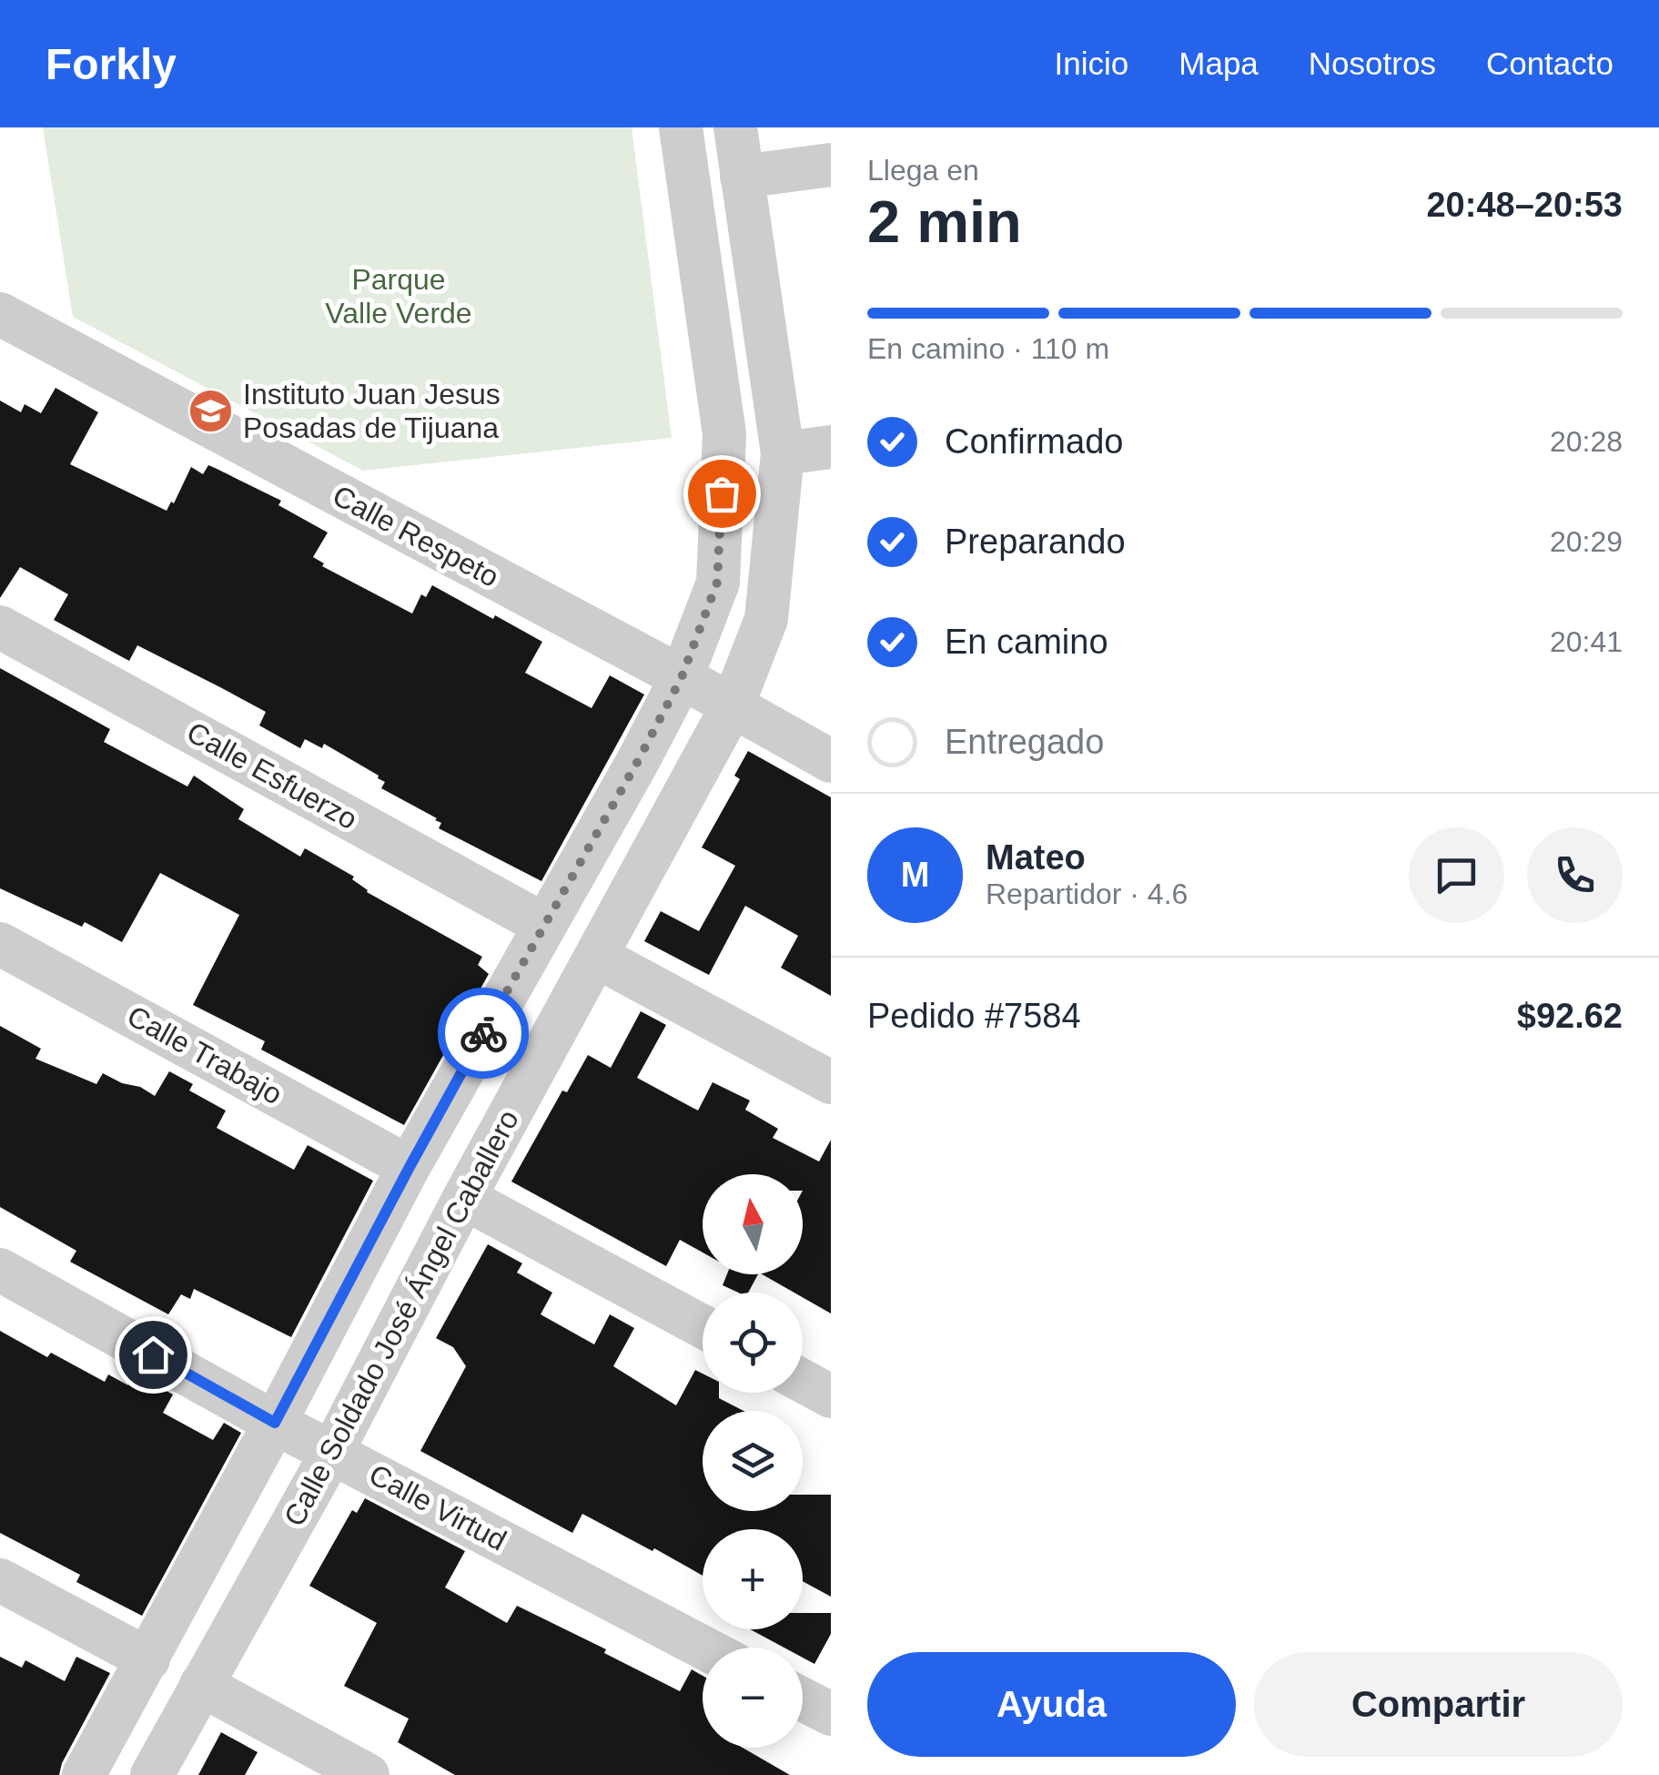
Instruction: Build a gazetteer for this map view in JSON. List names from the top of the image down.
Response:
{
  "streets": {
    "street": [
      "Calle Respeto",
      "Calle Esfuerzo",
      "Calle Trabajo",
      "Calle Soldado José Ángel Caballero",
      "Calle Virtud"
    ]
  },
  "crossings": [
    ["Calle Respeto", "Calle Soldado José Ángel Caballero"],
    ["Calle Soldado José Ángel Caballero", "Calle Virtud"]
  ],
  "parks": ["Parque Valle Verde"],
  "places": {
    "school or university": ["Instituto Juan Jesus Posadas de Tijuana"]
  },
  "north": "top",
  "page": {
    "header": "Forkly",
    "nav": [
      "Inicio",
      "Mapa",
      "Nosotros",
      "Contacto"
    ],
    "heading": ["2 min", "Llega en", "20:48–20:53"],
    "panel": [
      "Mateo",
      "Repartidor · 4.6",
      "Pedido #7584",
      "$92.62"
    ],
    "bar": "En camino · 110 m",
    "list": [
      ["Confirmado", "20:28"],
      ["Preparando", "20:29"],
      ["En camino", "20:41"],
      "Entregado"
    ],
    "round": "M",
    "map_buttons": ["+", "−"],
    "buttons": ["Ayuda", "Compartir"]
  }
}
